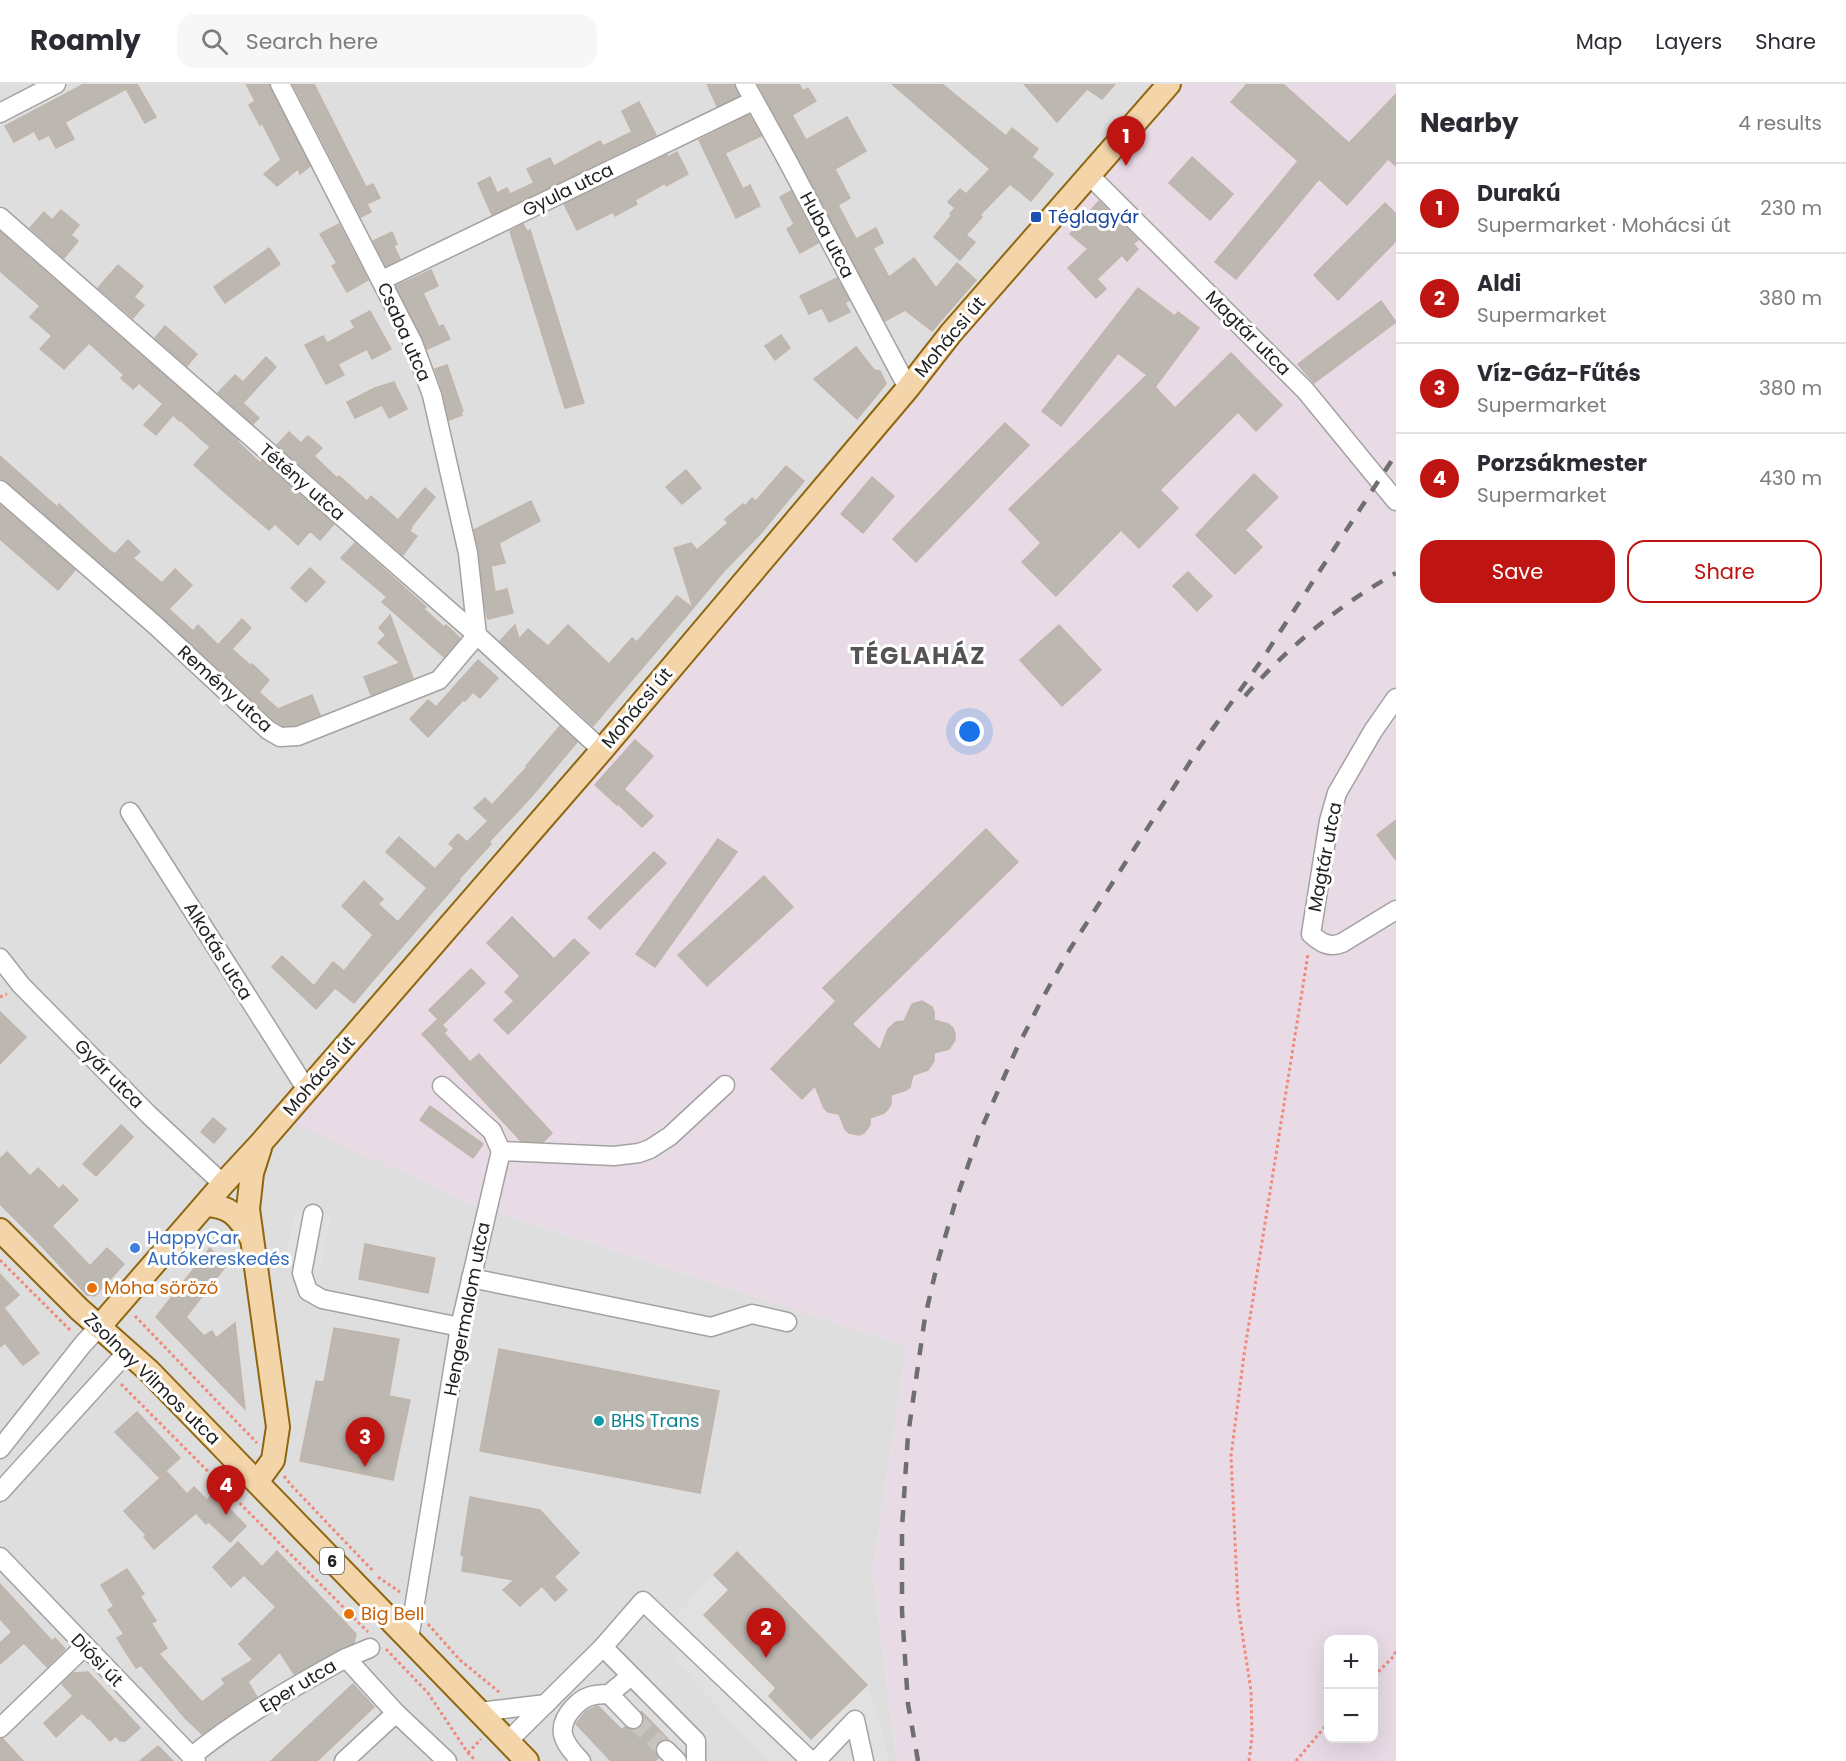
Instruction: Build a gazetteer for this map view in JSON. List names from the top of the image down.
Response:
{
  "streets": {
    "main road": ["Mohácsi út", "Zsolnay Vilmos utca", "6"],
    "street": [
      "Gyula utca",
      "Huba utca",
      "Csaba utca",
      "Magtár utca",
      "Tétény utca",
      "Remény utca",
      "Alkotás utca",
      "Gyár utca",
      "Hengermalom utca",
      "Diósi út",
      "Eper utca"
    ]
  },
  "crossings": [
    ["Gyula utca", "Huba utca"],
    ["Gyula utca", "Csaba utca"],
    ["Huba utca", "Mohácsi út"],
    ["Csaba utca", "Tétény utca"],
    ["Csaba utca", "Remény utca"],
    ["Magtár utca", "Mohácsi út"],
    ["Mohácsi út", "Tétény utca"],
    ["Mohácsi út", "Alkotás utca"],
    ["Mohácsi út", "Gyár utca"],
    ["Mohácsi út", "Zsolnay Vilmos utca"],
    ["Tétény utca", "Remény utca"],
    ["Hengermalom utca", "Zsolnay Vilmos utca"],
    ["Diósi út", "Eper utca"]
  ],
  "districts": ["TÉGLAHÁZ"],
  "places": {
    "transit": ["Téglagyár"],
    "other": [
      "HappyCar Autókereskedés",
      "Moha söröző",
      "BHS Trans",
      "Big Bell"
    ]
  },
  "page": {
    "header": "Roamly",
    "search": "Search here",
    "nav": ["Map", "Layers", "Share"],
    "heading": ["Nearby", "4 results"],
    "pins": [
      "1",
      "3",
      "4",
      "2"
    ],
    "list": [
      {
        "mark": "1",
        "name": "Durakú",
        "note": "Supermarket · Mohácsi út",
        "value": "230 m"
      },
      {
        "mark": "2",
        "name": "Aldi",
        "note": "Supermarket",
        "value": "380 m"
      },
      {
        "mark": "3",
        "name": "Víz-Gáz-Fűtés",
        "note": "Supermarket",
        "value": "380 m"
      },
      {
        "mark": "4",
        "name": "Porzsákmester",
        "note": "Supermarket",
        "value": "430 m"
      }
    ],
    "buttons": ["Save", "Share"],
    "map_buttons": ["+", "−"]
  }
}
